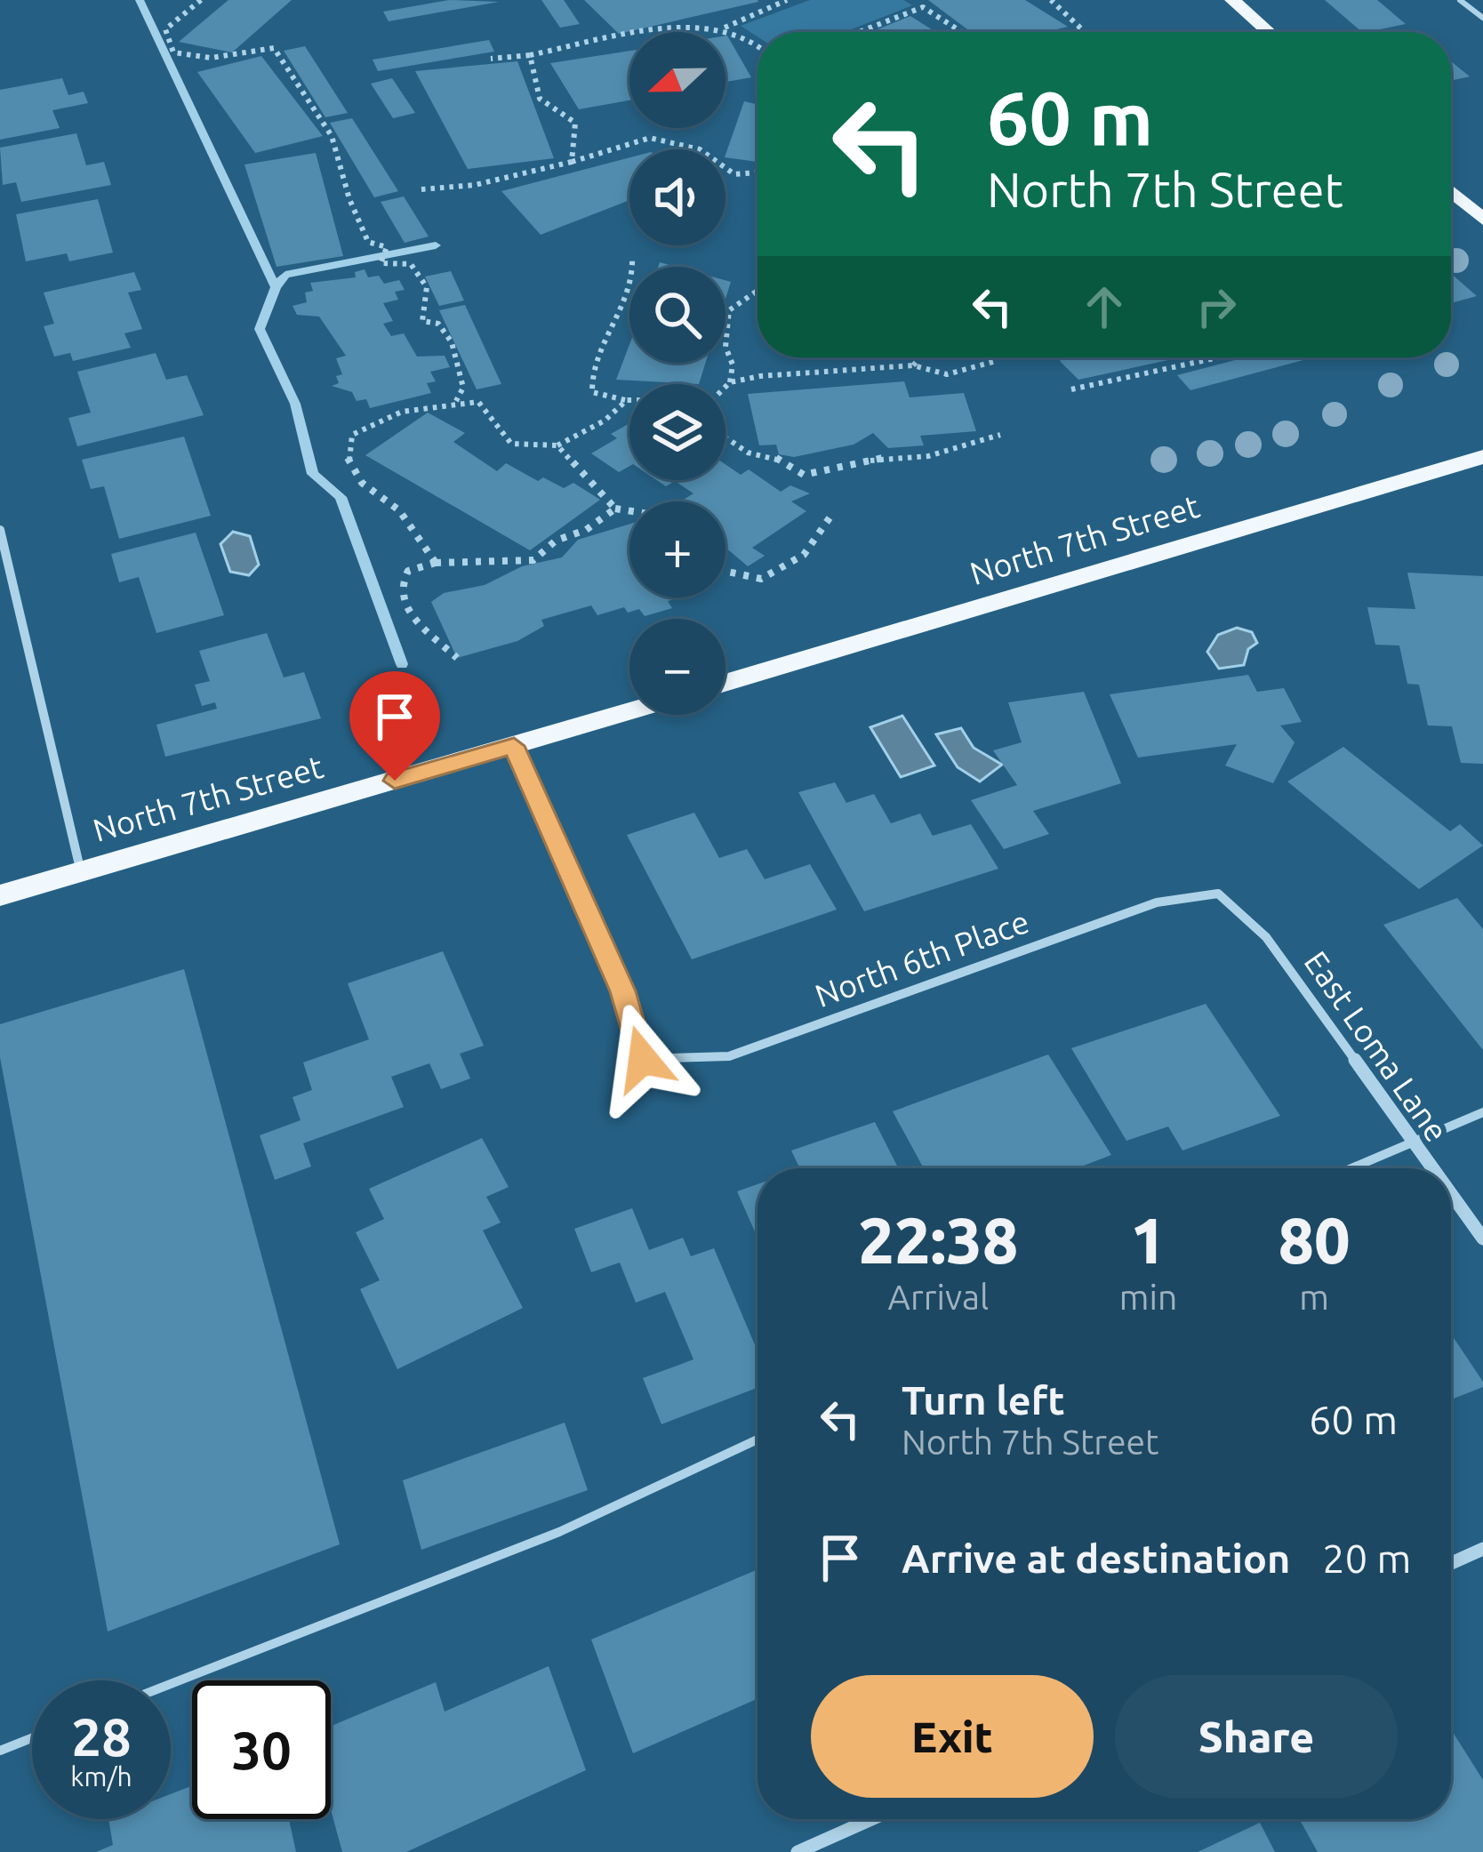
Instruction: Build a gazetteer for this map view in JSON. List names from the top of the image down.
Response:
{
  "streets": {
    "main road": ["North 7th Street"],
    "street": ["North 6th Place", "East Loma Lane"]
  },
  "crossings": [
    ["North 7th Street", "North 6th Place"],
    ["North 6th Place", "East Loma Lane"]
  ],
  "north": "left",
  "page": {
    "map_buttons": ["+", "−"],
    "turn": ["60 m", "North 7th Street"],
    "eta": [
      "22:38",
      "Arrival",
      "1",
      "min",
      "80",
      "m"
    ],
    "list": [
      {
        "name": "Turn left",
        "note": "North 7th Street",
        "value": "60 m"
      },
      {
        "name": "Arrive at destination",
        "value": "20 m"
      }
    ],
    "buttons": ["Exit", "Share"],
    "speed": "28 km/h",
    "limit": "30"
  }
}
